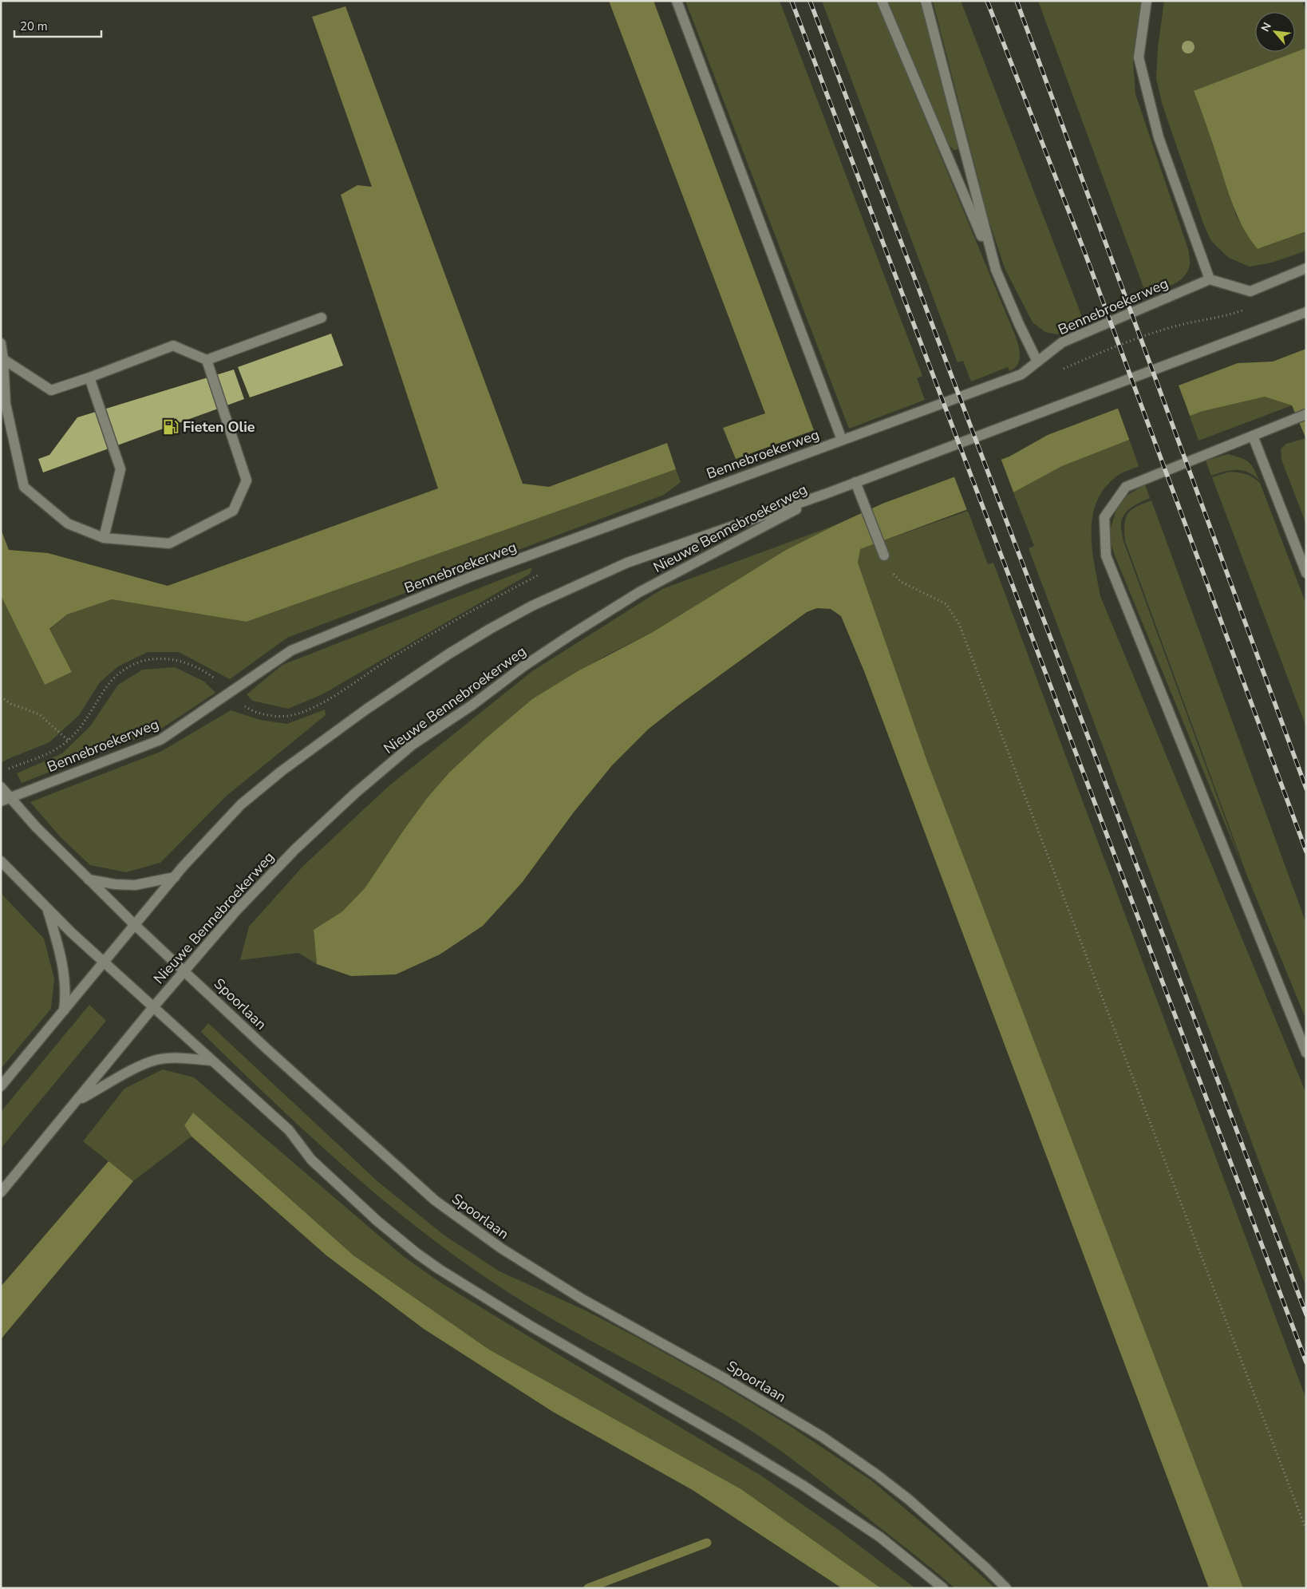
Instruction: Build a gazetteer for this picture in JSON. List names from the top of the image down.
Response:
{
  "streets": {
    "main road": ["Bennebroekerweg", "Nieuwe Bennebroekerweg", "Spoorlaan"]
  },
  "crossings": [
    ["Bennebroekerweg", "Spoorlaan"],
    ["Nieuwe Bennebroekerweg", "Spoorlaan"]
  ],
  "places": {
    "fuel station": ["Fieten Olie"]
  },
  "scale_bar": "20 m",
  "north": "top left"
}
